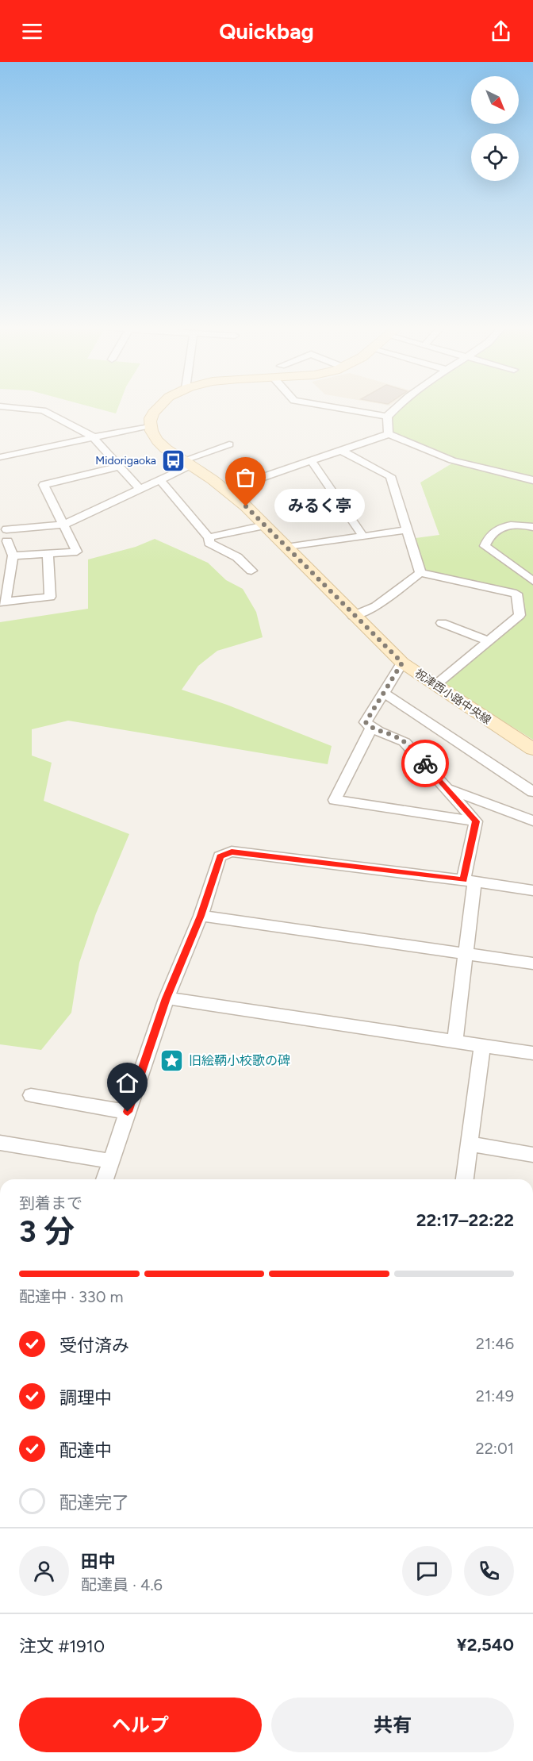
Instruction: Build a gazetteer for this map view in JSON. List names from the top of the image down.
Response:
{
  "streets": {
    "main road": ["祝津西小路中央線"]
  },
  "places": {
    "bus stop": ["Midorigaoka"],
    "other": ["みるく亭"],
    "place": ["旧絵鞆小校歌の碑"]
  },
  "north": "bottom right",
  "page": {
    "header": "Quickbag",
    "bubble": "みるく亭",
    "heading": ["3 分", "到着まで", "22:17–22:22"],
    "panel": [
      "田中",
      "配達員 · 4.6",
      "注文 #1910",
      "¥2,540"
    ],
    "bar": "配達中 · 330 m",
    "list": [
      ["受付済み", "21:46"],
      ["調理中", "21:49"],
      ["配達中", "22:01"],
      "配達完了"
    ],
    "buttons": ["ヘルプ", "共有"]
  }
}
